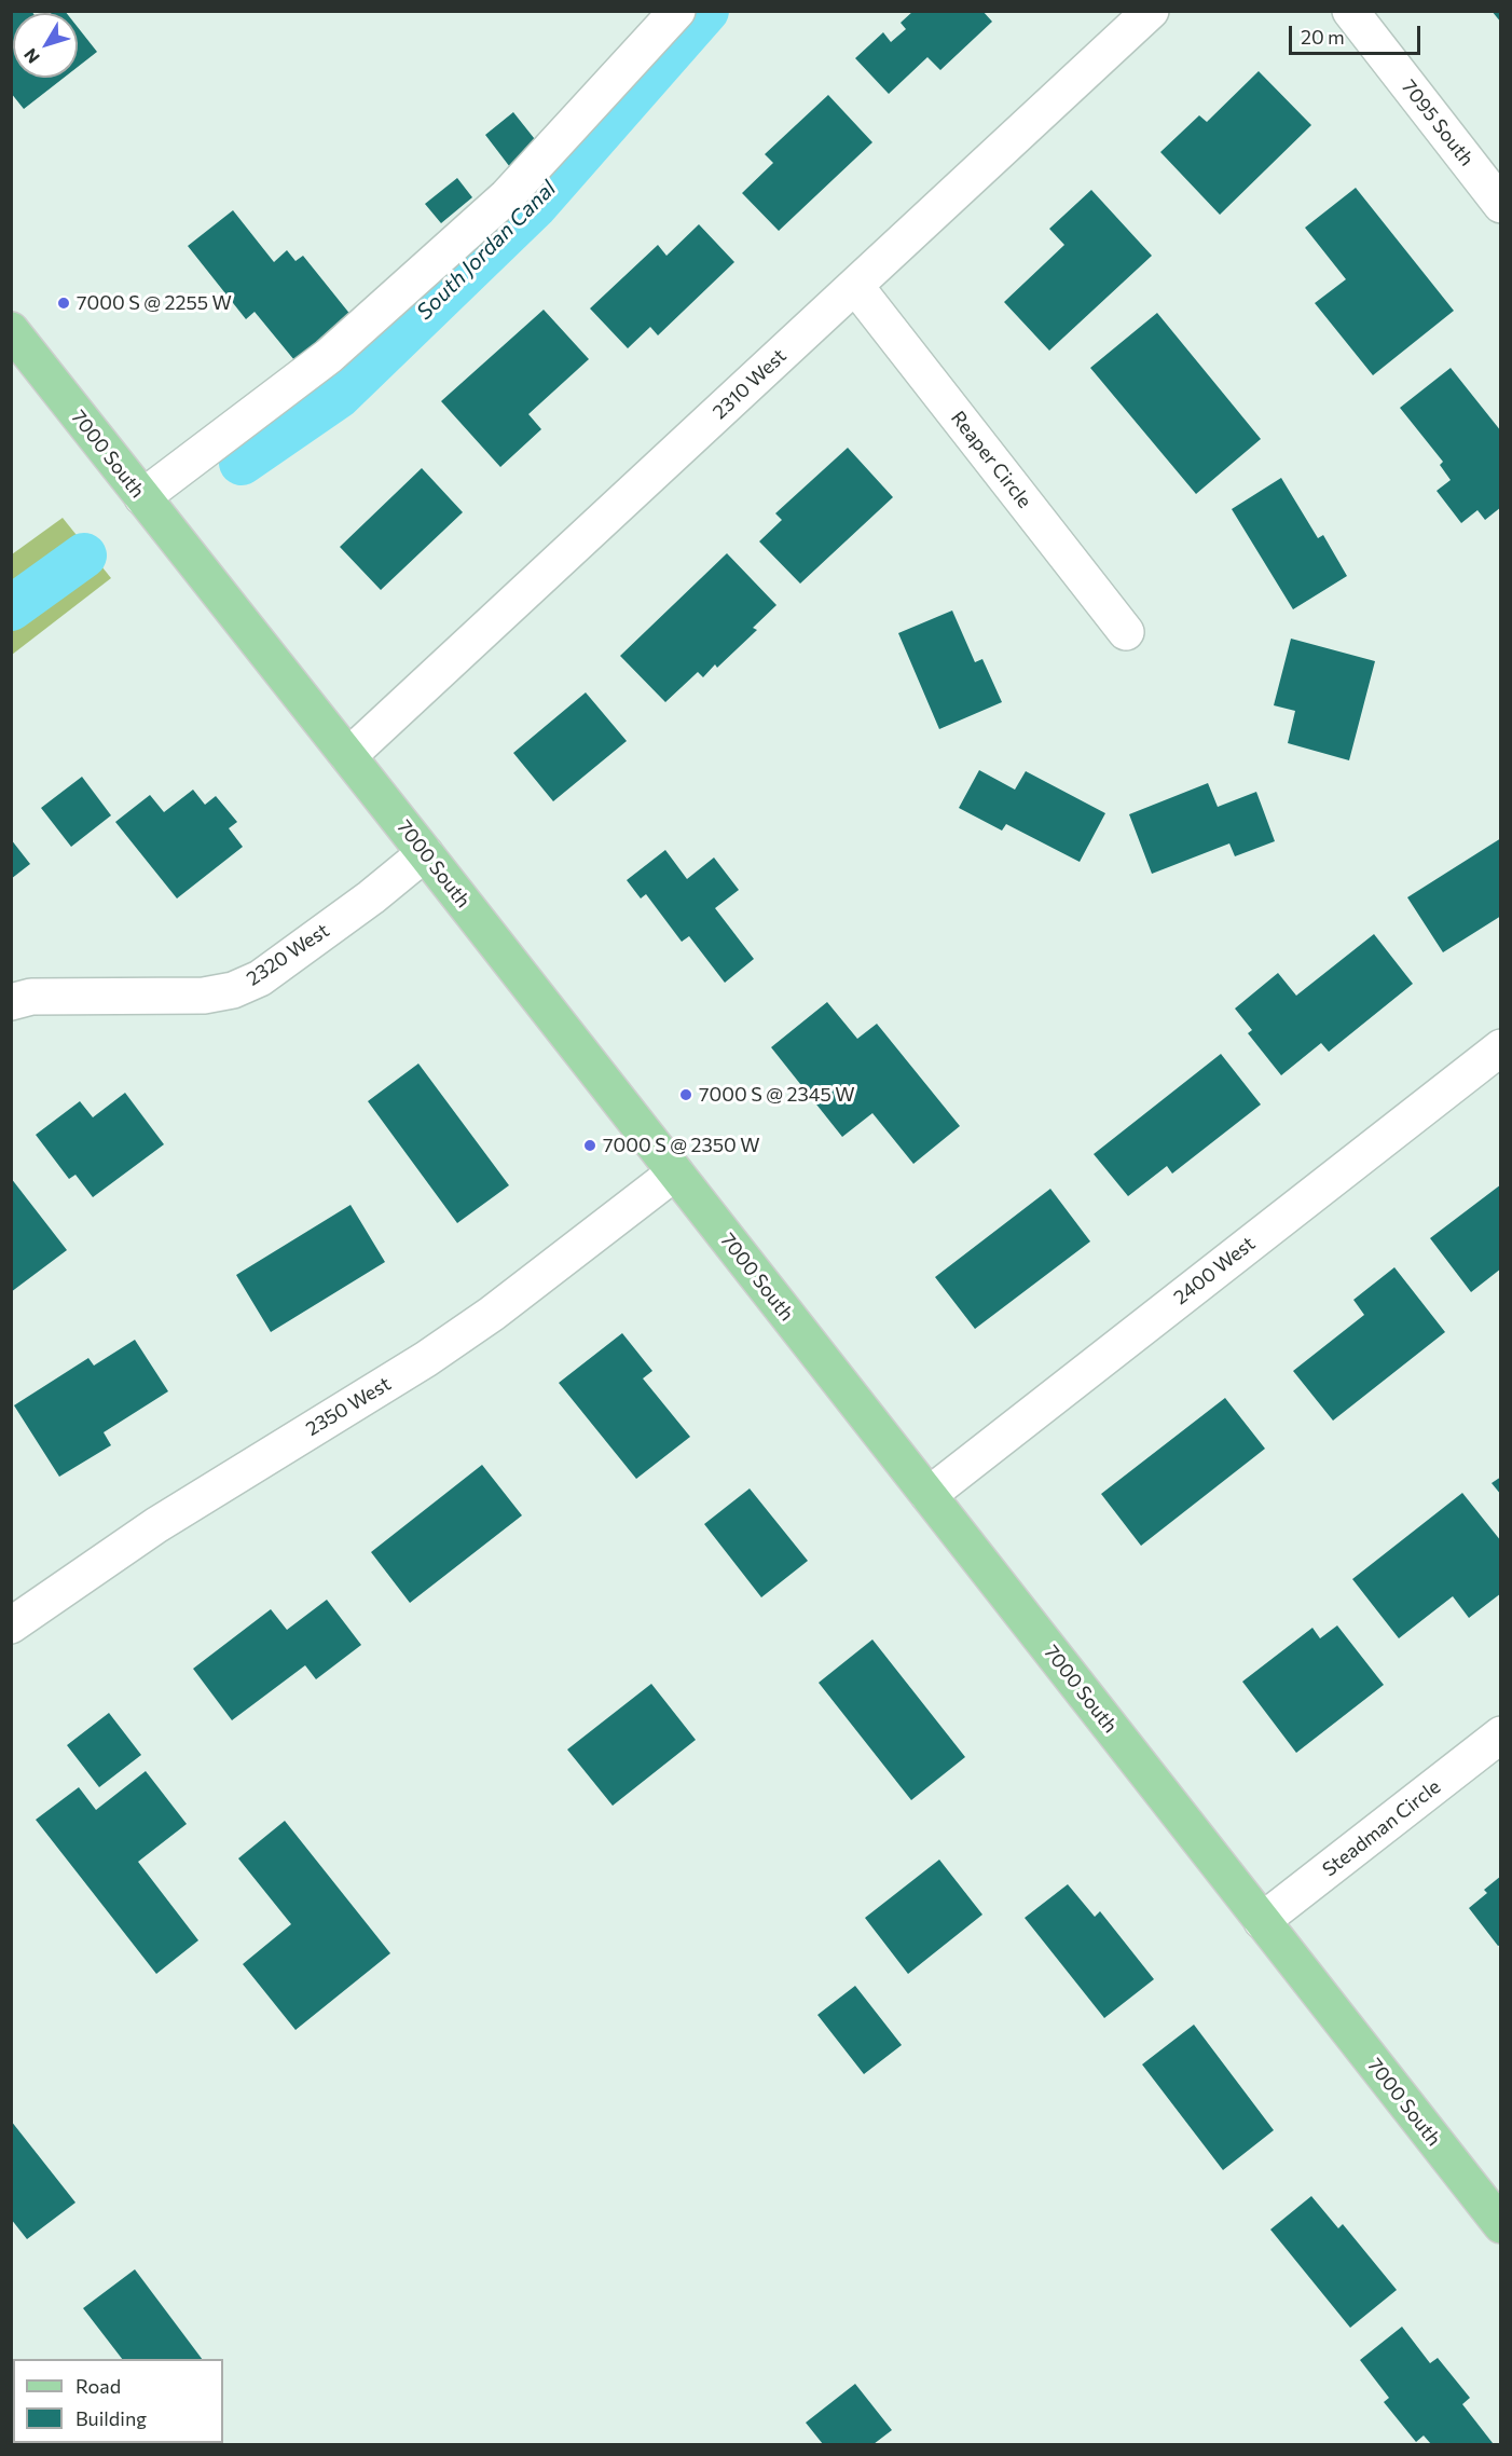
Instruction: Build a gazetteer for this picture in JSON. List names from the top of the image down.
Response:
{
  "streets": {
    "main road": ["7000 South"],
    "street": [
      "7095 South",
      "2310 West",
      "Reaper Circle",
      "2320 West",
      "2400 West",
      "2350 West",
      "Steadman Circle"
    ]
  },
  "crossings": [
    ["2310 West", "7000 South"],
    ["2310 West", "Reaper Circle"],
    ["7000 South", "2320 West"],
    ["7000 South", "2400 West"],
    ["7000 South", "2350 West"],
    ["7000 South", "Steadman Circle"]
  ],
  "water": ["South Jordan Canal"],
  "places": ["7000 S @ 2255 W", "7000 S @ 2345 W", "7000 S @ 2350 W"],
  "legend": ["Road", "Building"],
  "scale_bar": "20 m",
  "north": "bottom left"
}
